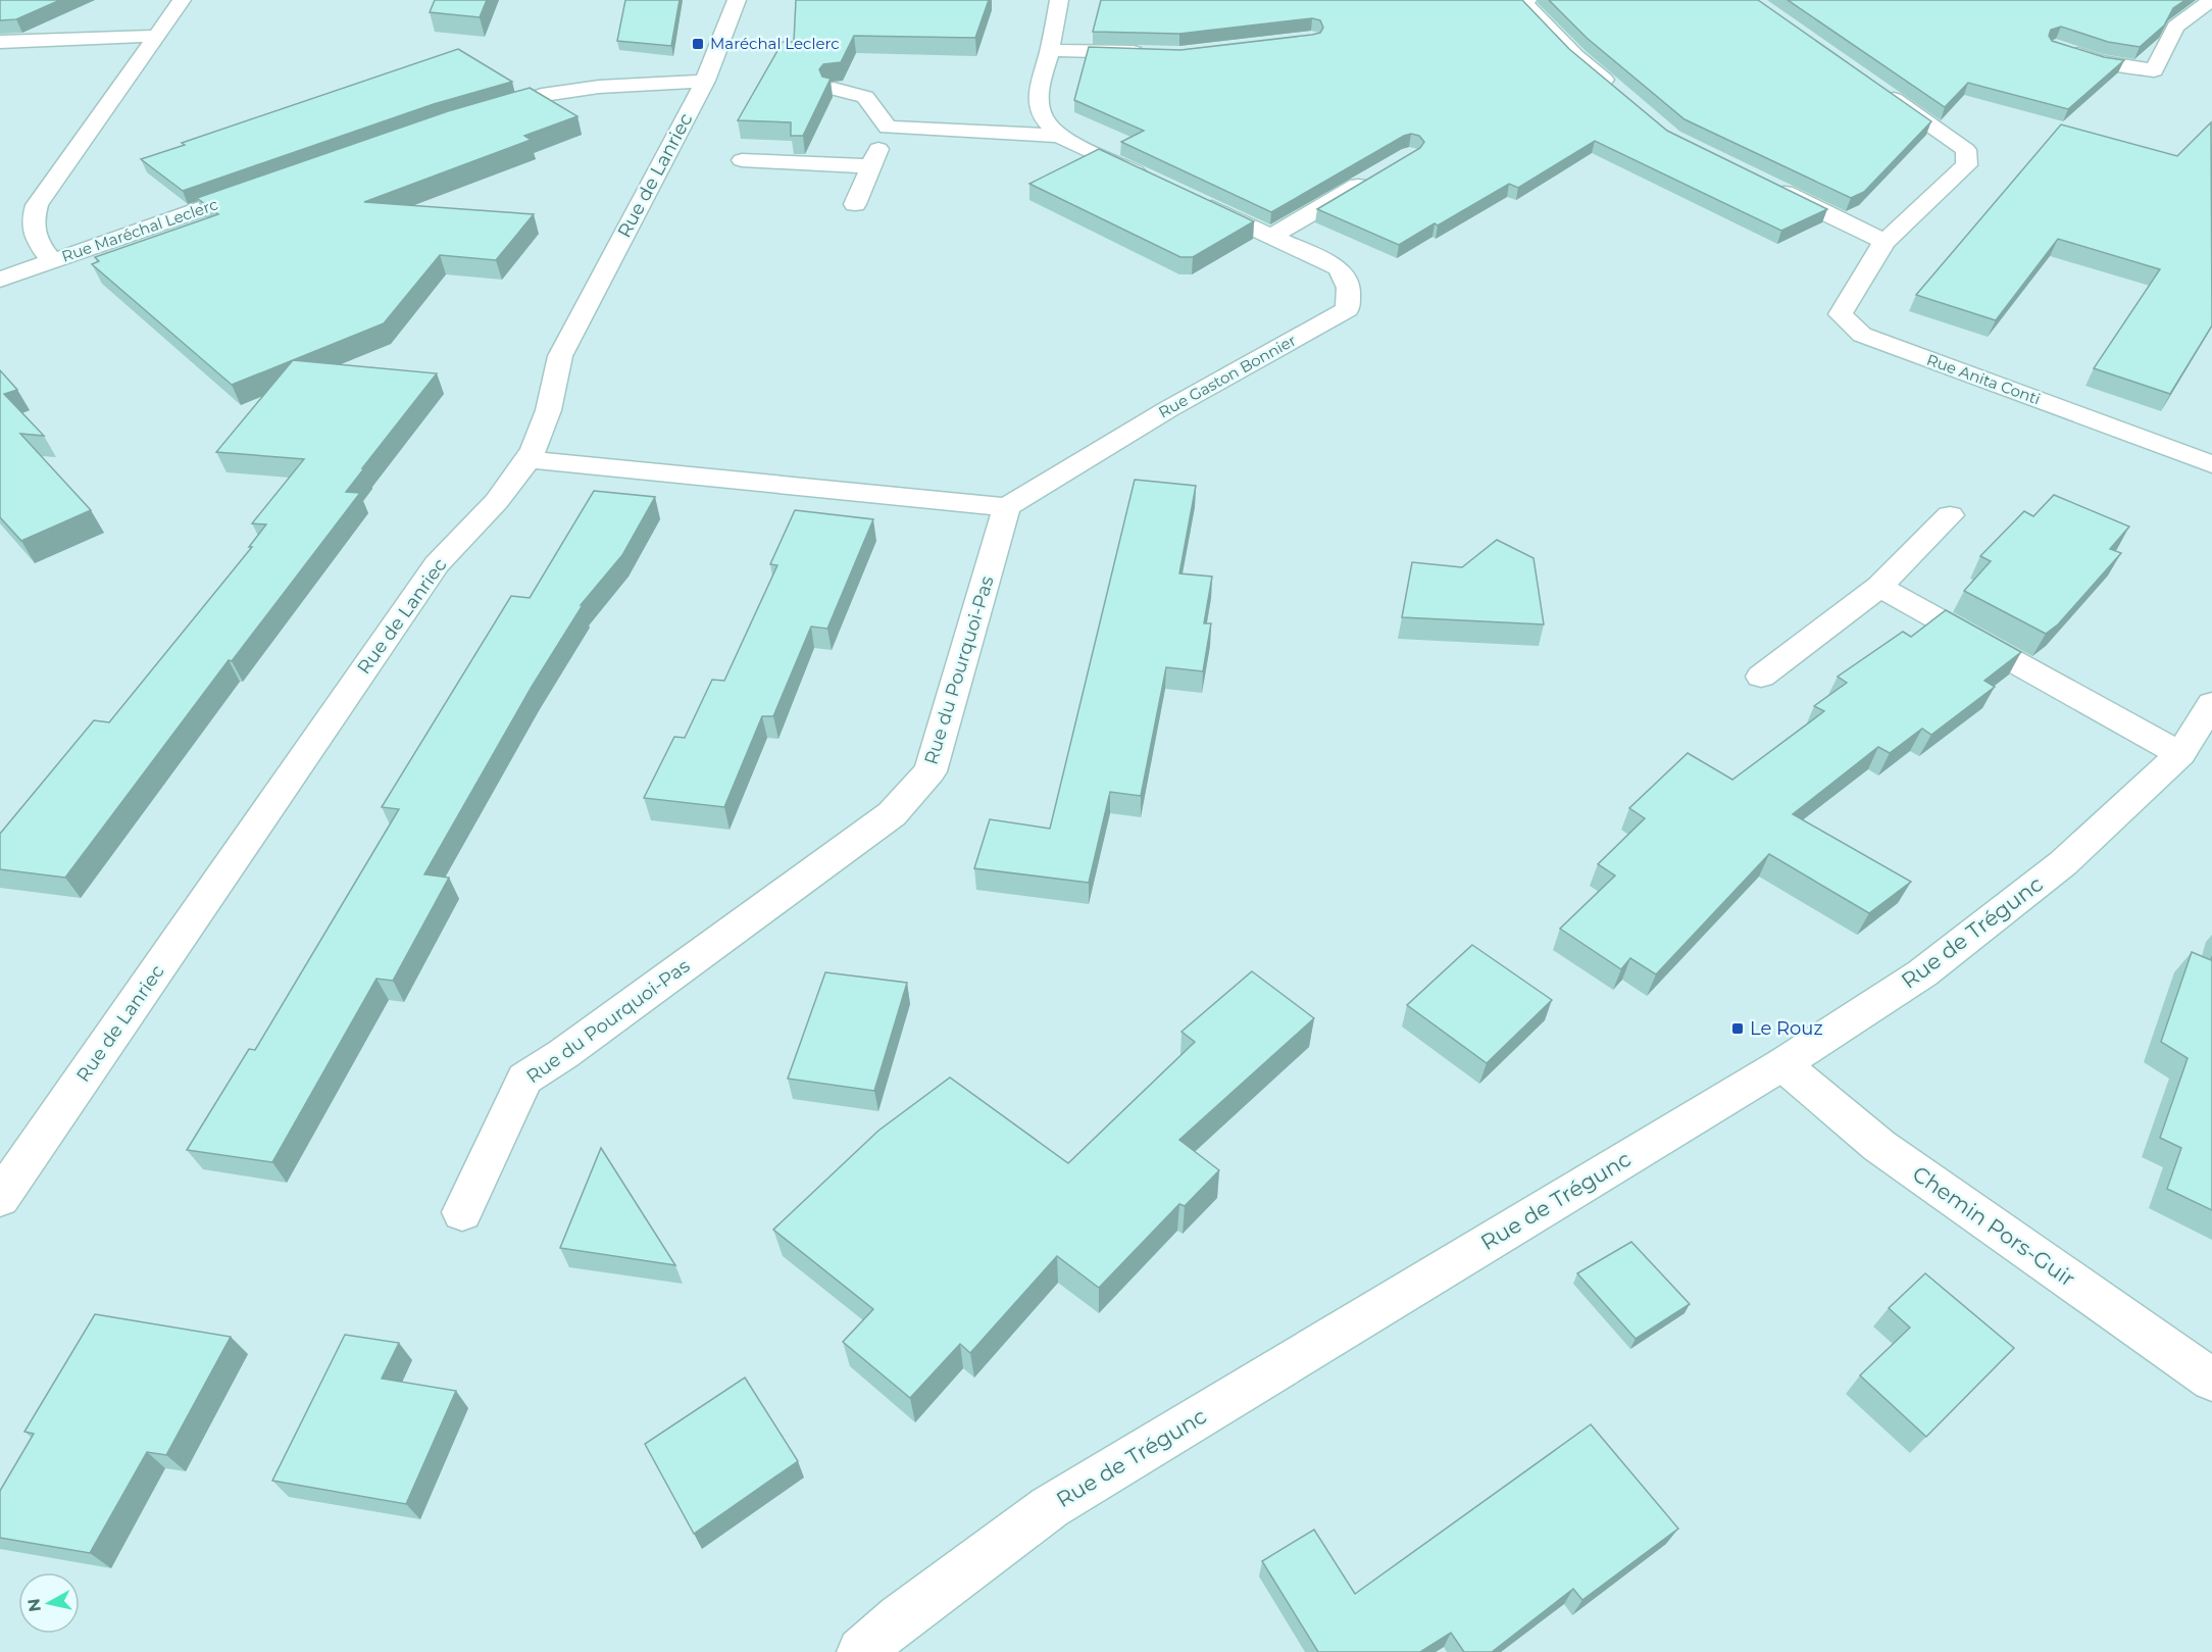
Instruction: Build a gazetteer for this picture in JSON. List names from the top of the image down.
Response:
{
  "streets": {
    "street": [
      "Rue de Lanriec",
      "Rue Maréchal Leclerc",
      "Rue Gaston Bonnier",
      "Rue Anita Conti",
      "Rue du Pourquoi-Pas",
      "Rue de Trégunc",
      "Chemin Pors-Guir"
    ]
  },
  "crossings": [
    ["Rue Gaston Bonnier", "Rue du Pourquoi-Pas"],
    ["Rue de Trégunc", "Chemin Pors-Guir"]
  ],
  "places": {
    "transit": ["Maréchal Leclerc", "Le Rouz"]
  },
  "north": "left"
}
